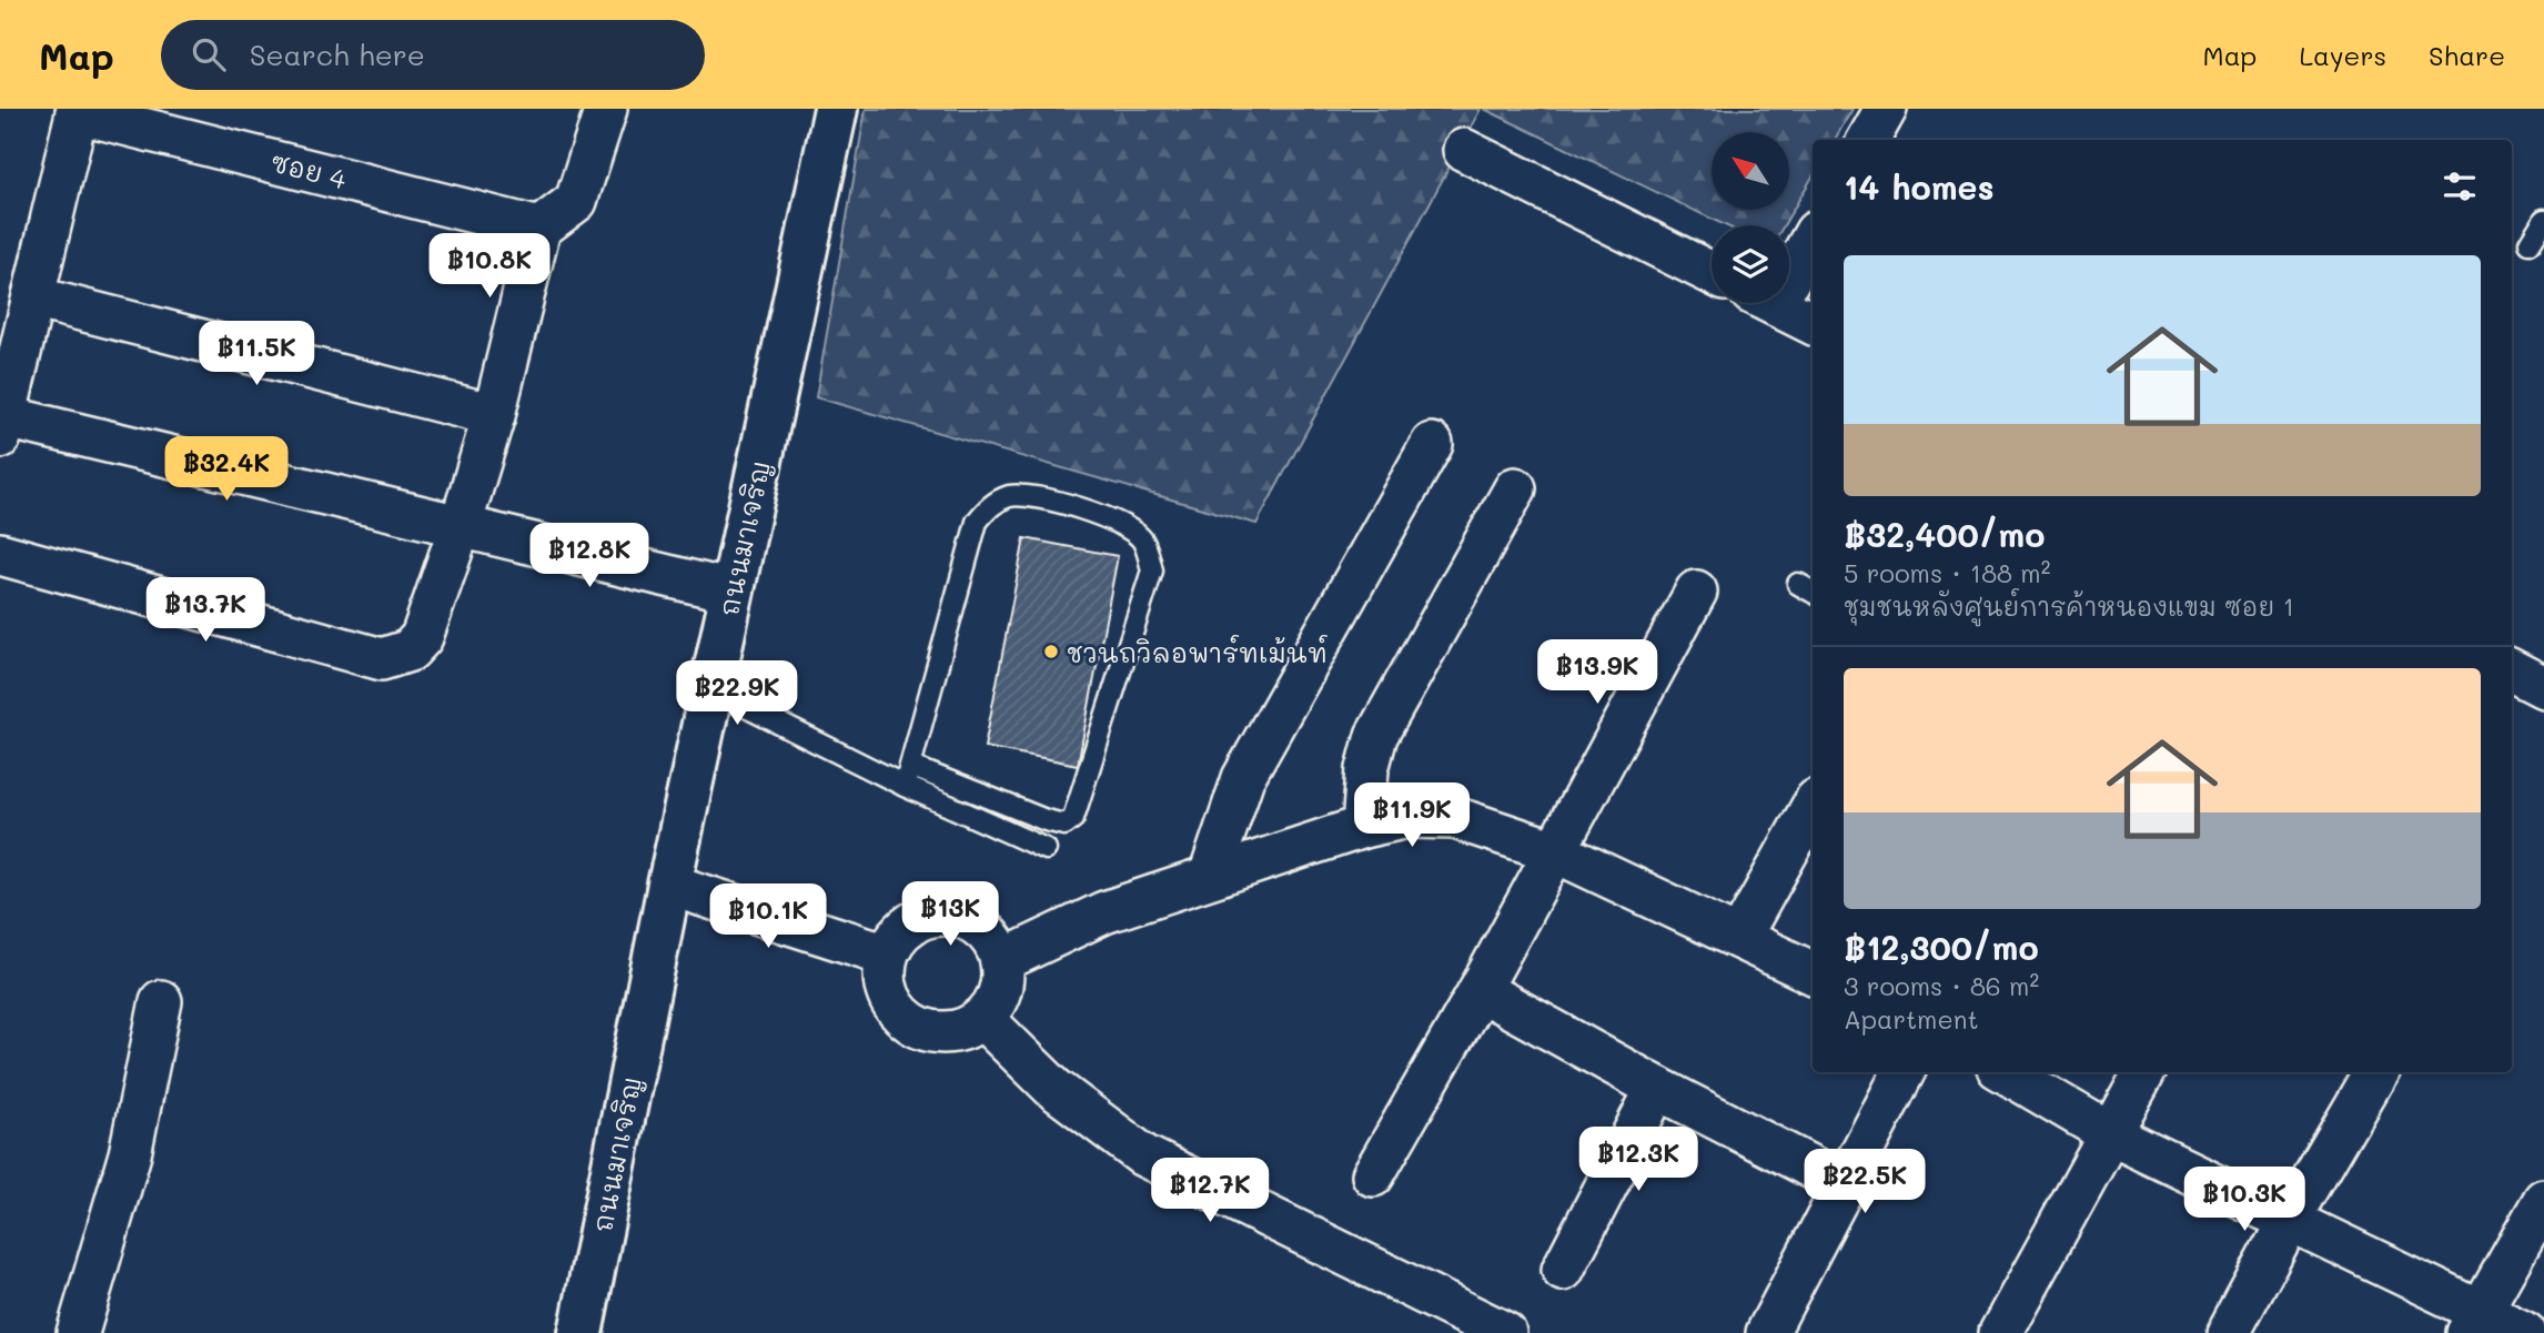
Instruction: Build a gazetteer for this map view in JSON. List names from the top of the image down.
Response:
{
  "streets": {
    "main road": ["ถนนมาเจริญ"],
    "street": ["ซอย 4"]
  },
  "places": ["ชวนถวิลอพาร์ทเม้นท์"],
  "north": "top left",
  "page": {
    "header": "Map",
    "search": "Search here",
    "nav": ["Map", "Layers", "Share"],
    "heading": "14 homes",
    "price": [
      "฿10.8K",
      "฿11.5K",
      "฿32.4K",
      "฿12.8K",
      "฿13.7K",
      "฿13.9K",
      "฿22.9K",
      "฿11.9K",
      "฿13K",
      "฿10.1K",
      "฿12.3K",
      "฿22.5K",
      "฿12.7K",
      "฿10.3K"
    ],
    "list": [
      {
        "name": "฿32,400/mo",
        "note": "5 rooms · 188 m² · ชุมชนหลังศูนย์การค้าหนองแขม ซอย 1"
      },
      {
        "name": "฿12,300/mo",
        "note": "3 rooms · 86 m² · Apartment"
      }
    ]
  }
}
